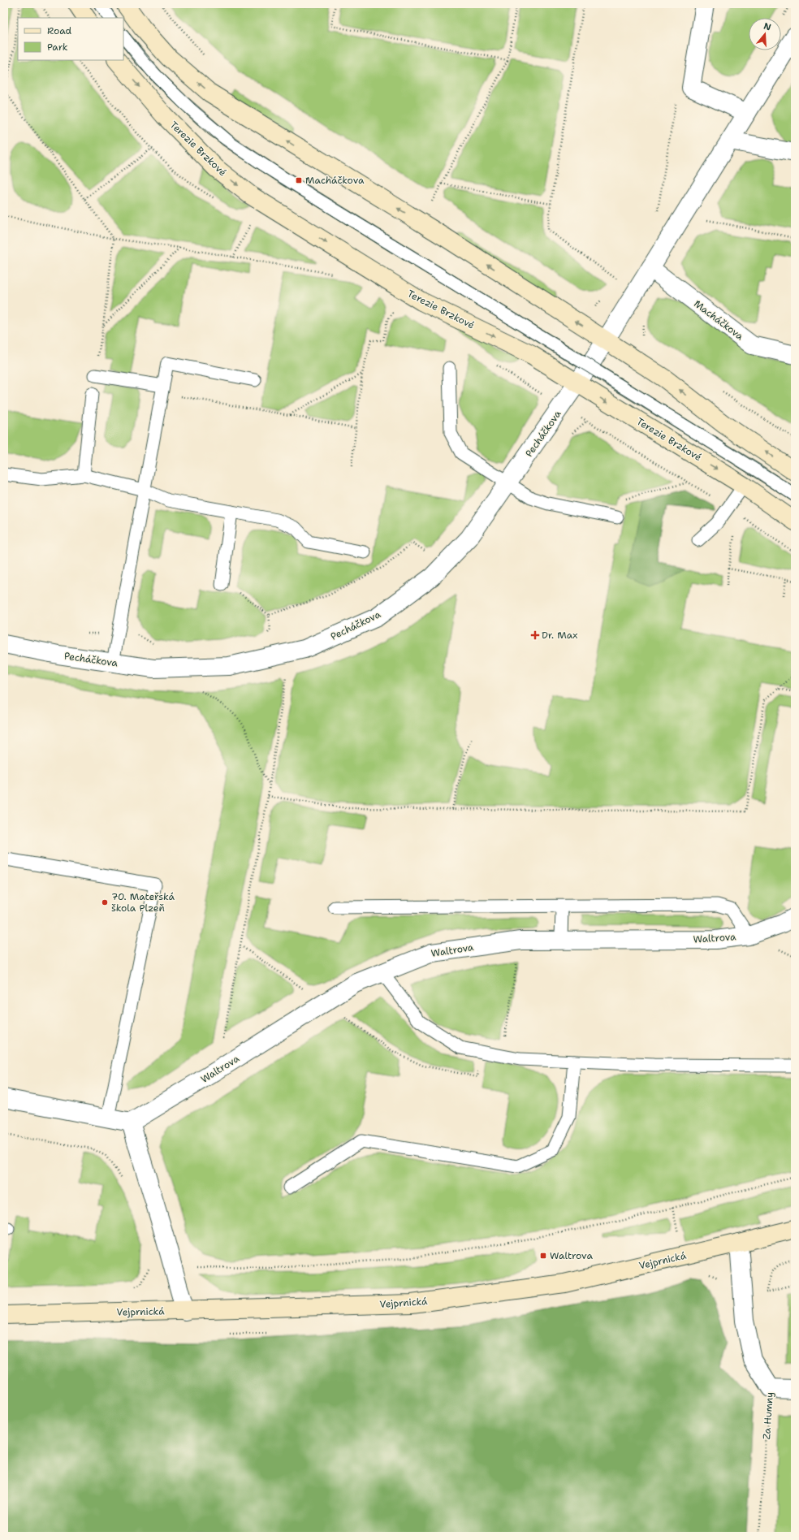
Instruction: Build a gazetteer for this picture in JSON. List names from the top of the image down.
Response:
{
  "streets": {
    "street": [
      "Terezie Brzkové",
      "Macháčkova",
      "Pecháčkova",
      "Waltrova",
      "Vejprnická",
      "Za Humny"
    ]
  },
  "crossings": [
    ["Terezie Brzkové", "Pecháčkova"],
    ["Vejprnická", "Za Humny"]
  ],
  "places": {
    "transit": ["Macháčkova", "Waltrova"],
    "health": ["Dr. Max"],
    "other": ["70. Mateřská škola Plzeň"]
  },
  "legend": ["Road", "Park"],
  "north": "top"
}
